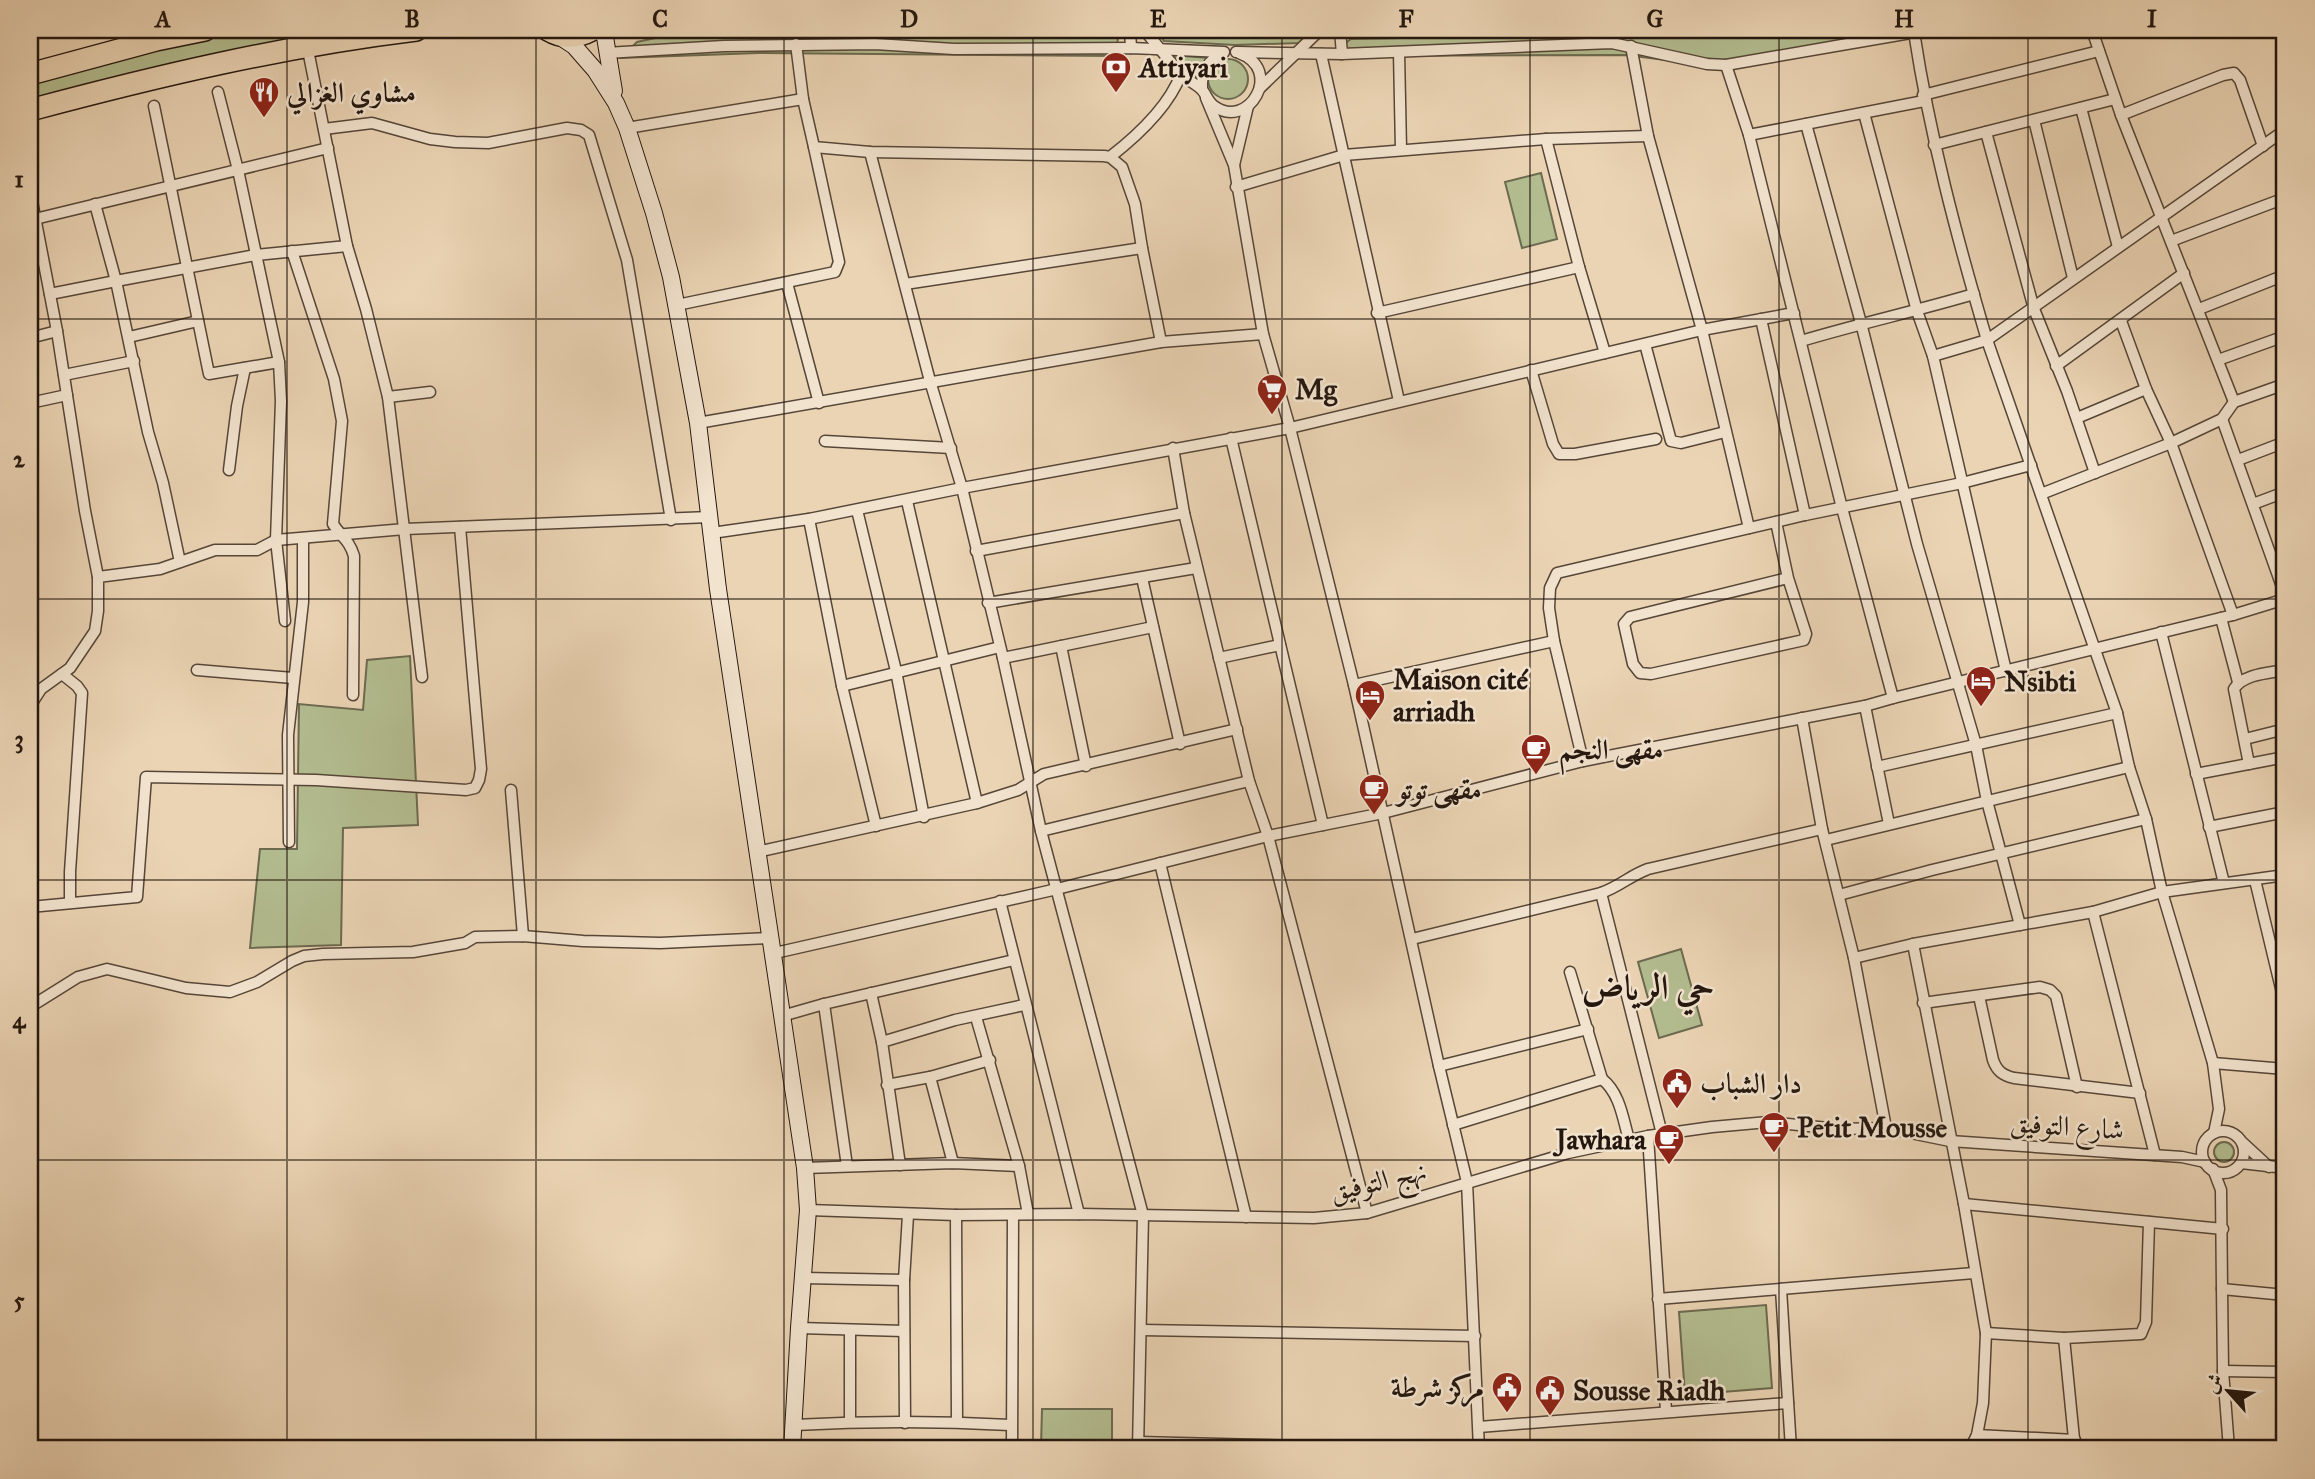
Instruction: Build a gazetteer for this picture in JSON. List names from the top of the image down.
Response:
{
  "streets": {
    "street": ["شارع التوفيق", "نهج التوفيق"]
  },
  "crossings": [
    ["شارع التوفيق", "نهج التوفيق"]
  ],
  "districts": ["حي الرياض"],
  "places": {
    "bank": ["Attiyari"],
    "restaurant": ["مشاوي الغزالي"],
    "supermarket": ["Mg"],
    "hotel": ["Nsibti", "Maison cité arriadh"],
    "cafe": [
      "مقهى النجم",
      "مقهى توتو",
      "Petit Mousse",
      "Jawhara"
    ],
    "public building": ["دار الشباب", "مركز شرطة", "Sousse Riadh"]
  },
  "north": "top left",
  "grid": {
    "columns": [
      "A",
      "B",
      "C",
      "D",
      "E",
      "F",
      "G",
      "H",
      "I"
    ],
    "rows": [
      "1",
      "2",
      "3",
      "4",
      "5"
    ]
  }
}
